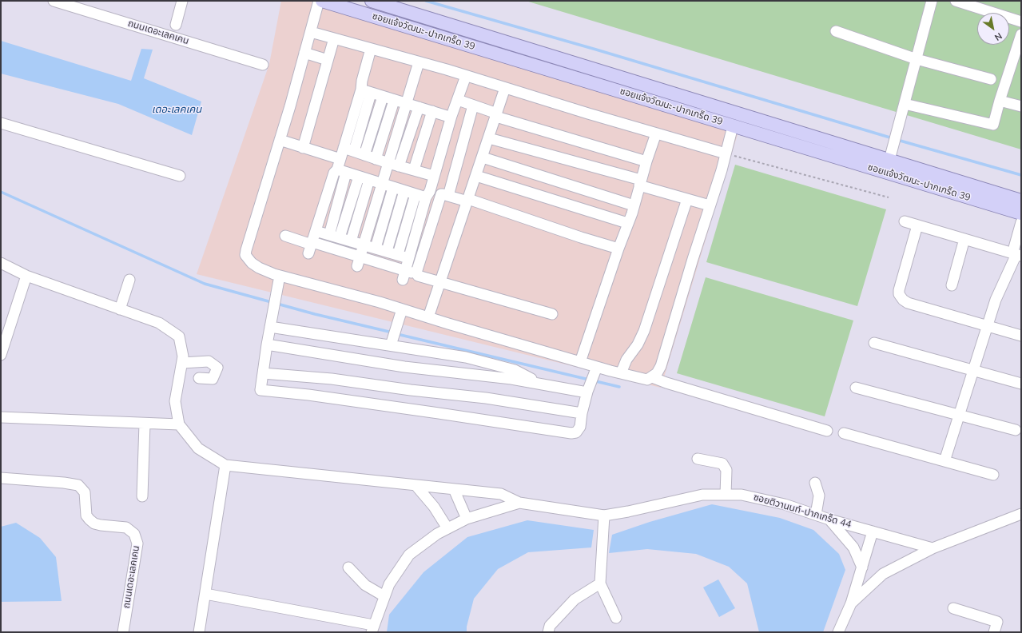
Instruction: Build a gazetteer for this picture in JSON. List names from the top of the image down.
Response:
{
  "streets": {
    "main road": ["ซอยแจ้งวัฒนะ-ปากเกร็ด 39"],
    "street": ["ถนนเดอะเลคเคน", "ซอยติวานนท์-ปากเกร็ด 44"]
  },
  "water": ["เดอะเลคเคน"],
  "north": "bottom right"
}
